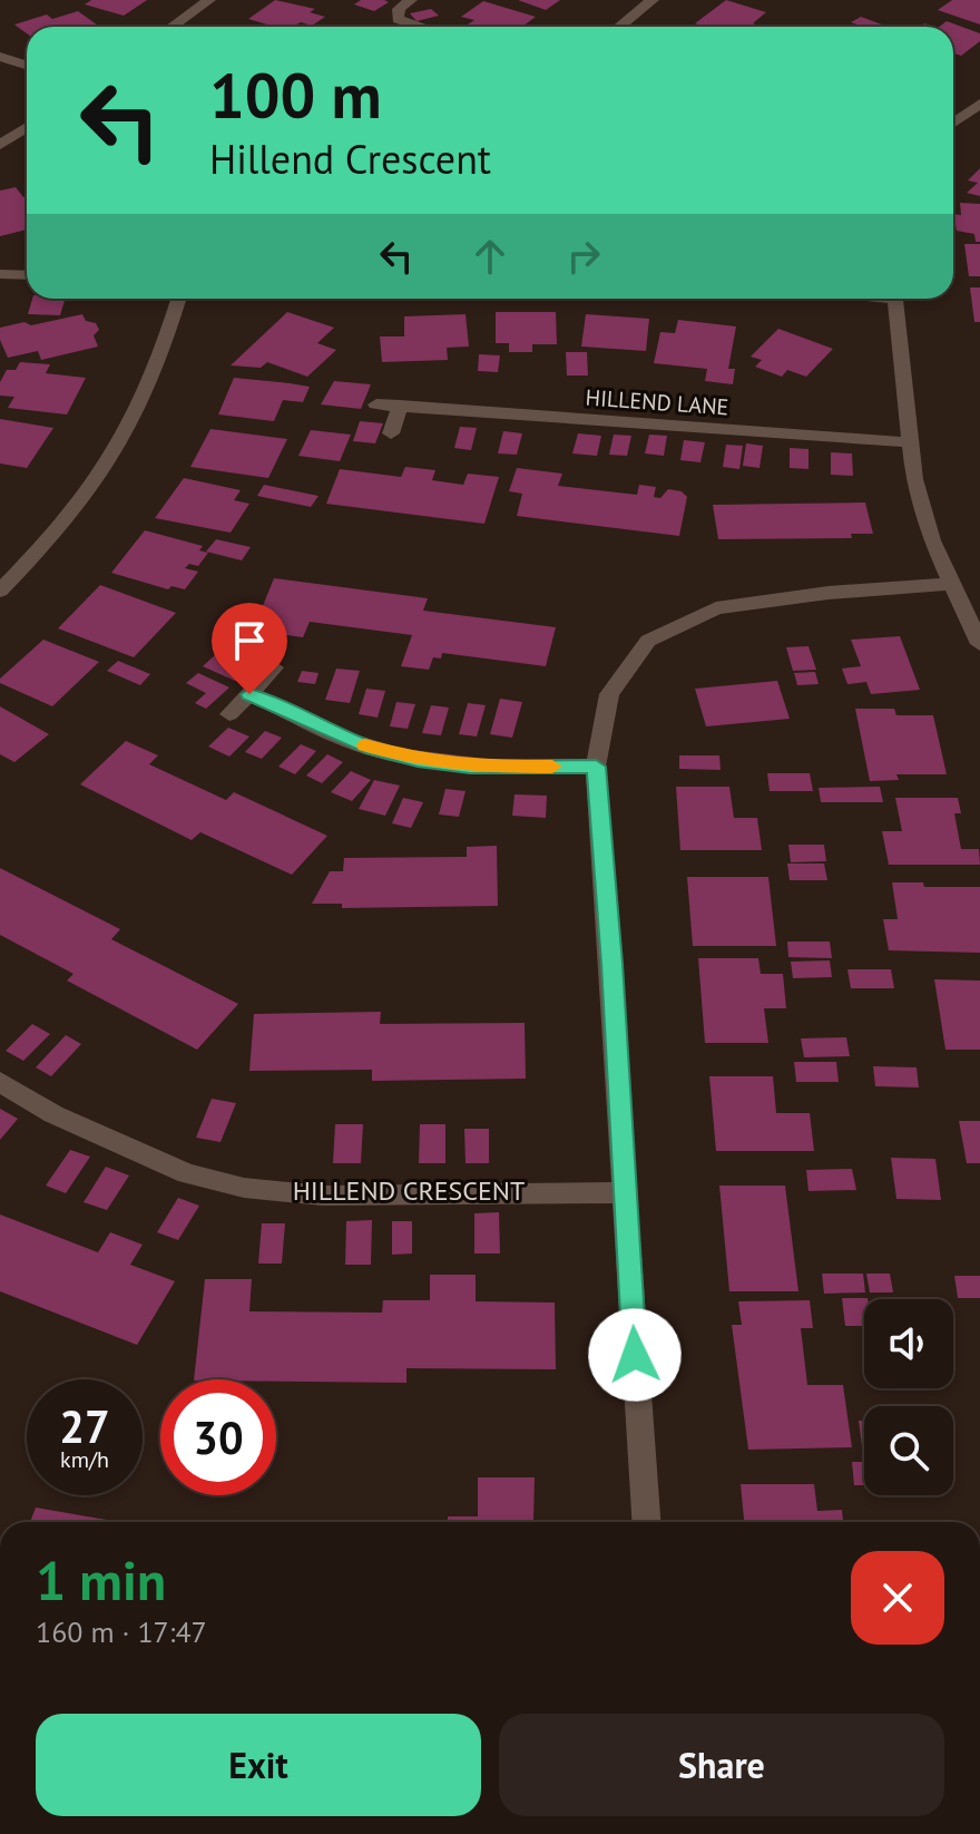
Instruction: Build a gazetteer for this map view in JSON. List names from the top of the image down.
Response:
{
  "streets": {
    "street": ["HILLEND LANE", "HILLEND CRESCENT"]
  },
  "page": {
    "turn": ["100 m", "Hillend Crescent"],
    "speed": "27 km/h",
    "limit": "30",
    "heading": ["1 min", "160 m · 17:47"],
    "buttons": ["Exit", "Share"]
  }
}
